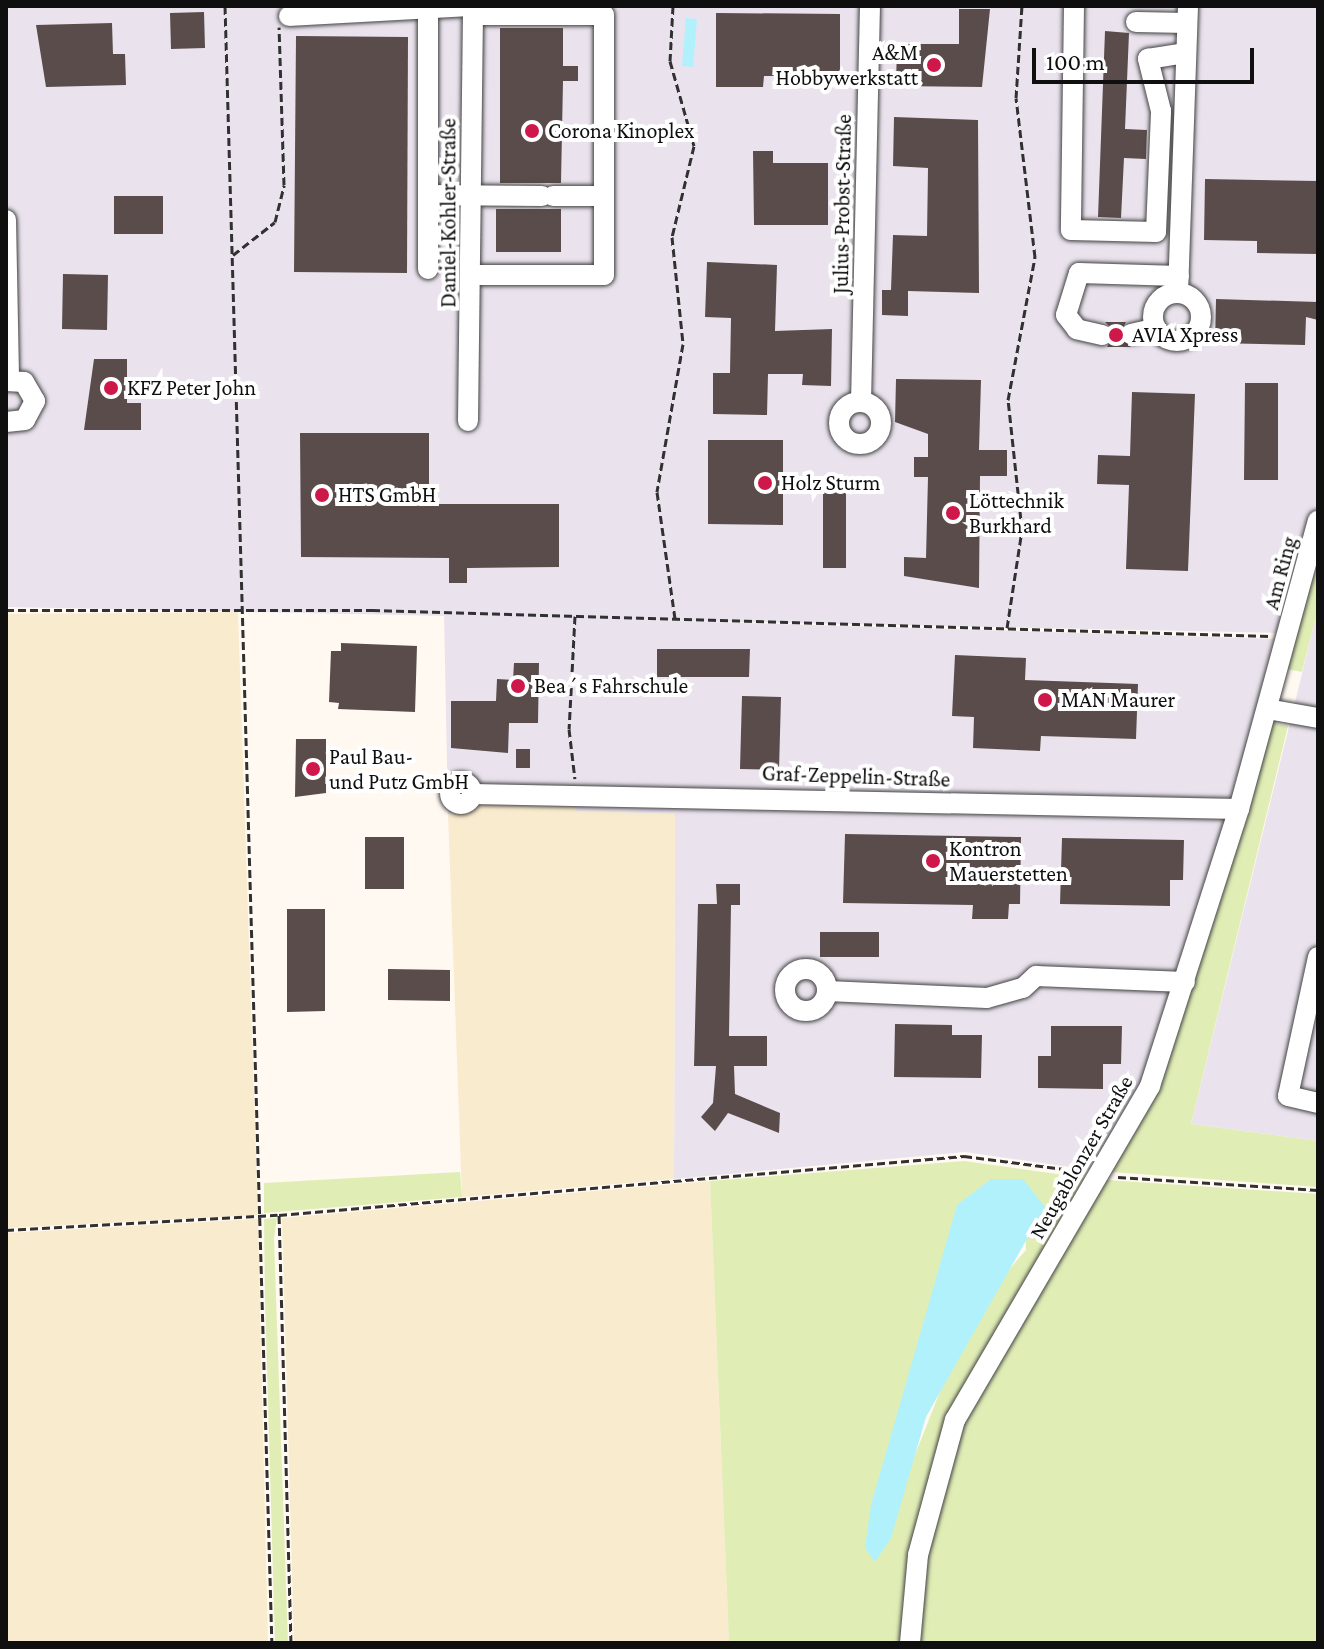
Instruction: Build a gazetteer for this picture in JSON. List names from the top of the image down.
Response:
{
  "streets": {
    "street": [
      "Julius-Probst-Straße",
      "Daniel-Kohler-Straße",
      "Am Ring",
      "Graf-Zeppelin-Straße",
      "Neugablonzer Straße"
    ]
  },
  "crossings": [
    ["Am Ring", "Neugablonzer Straße"],
    ["Graf-Zeppelin-Straße", "Neugablonzer Straße"]
  ],
  "places": [
    "A&M Hobbywerkstatt",
    "Corona Kinoplex",
    "AVIA Xpress",
    "KFZ Peter John",
    "Holz Sturm",
    "HTS GmbH",
    "Löttechnik Burkhard",
    "Bea´s Fahrschule",
    "MAN Maurer",
    "Paul Bau- und Putz GmbH",
    "Kontron Mauerstetten"
  ],
  "scale_bar": "100 m"
}
